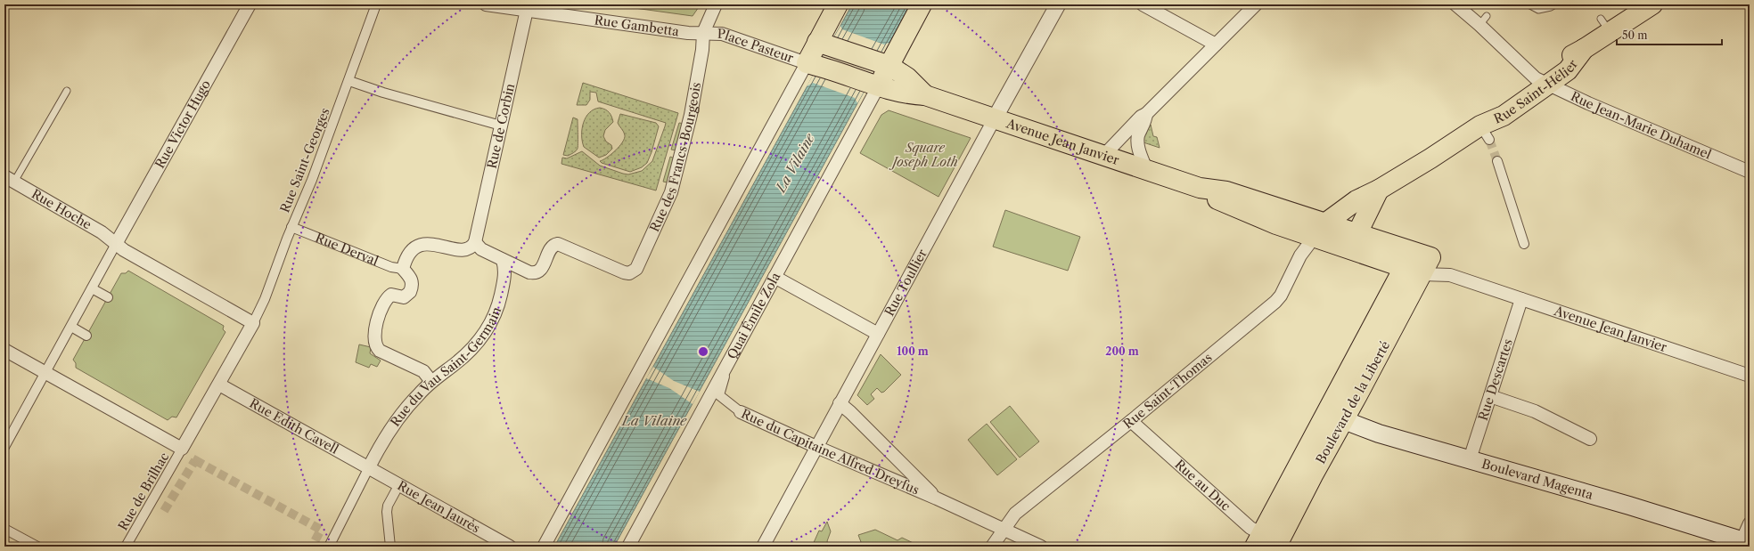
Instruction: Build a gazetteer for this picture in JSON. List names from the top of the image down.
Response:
{
  "streets": {
    "main road": [
      "Rue Saint-Hélier",
      "Avenue Jean Janvier",
      "Boulevard de la Liberté",
      "Boulevard Magenta"
    ],
    "street": [
      "Rue Gambetta",
      "Place Pasteur",
      "Rue Victor Hugo",
      "Rue Jean-Marie Duhamel",
      "Rue de Corbin",
      "Rue des Francs-Bourgeois",
      "Rue Saint-Georges",
      "Rue Hoche",
      "Rue Derval",
      "Rue Toullier",
      "Quai Émile Zola",
      "Rue du Vau Saint-Germain",
      "Rue Descartes",
      "Rue Saint-Thomas",
      "Rue Edith Cavell",
      "Rue du Capitaine Alfred Dreyfus",
      "Rue au Duc",
      "Rue de Brilhac",
      "Rue Jean Jaurès"
    ]
  },
  "crossings": [
    ["Rue Gambetta", "Place Pasteur"],
    ["Rue Gambetta", "Rue de Corbin"],
    ["Rue Gambetta", "Rue des Francs-Bourgeois"],
    ["Place Pasteur", "Avenue Jean Janvier"],
    ["Place Pasteur", "Rue des Francs-Bourgeois"],
    ["Rue Saint-Hélier", "Rue Jean-Marie Duhamel"],
    ["Rue Saint-Hélier", "Avenue Jean Janvier"],
    ["Rue Saint-Hélier", "Rue Saint-Thomas"],
    ["Rue Victor Hugo", "Rue Hoche"],
    ["Avenue Jean Janvier", "Rue Toullier"],
    ["Avenue Jean Janvier", "Quai Émile Zola"],
    ["Avenue Jean Janvier", "Rue Descartes"],
    ["Avenue Jean Janvier", "Rue Saint-Thomas"],
    ["Avenue Jean Janvier", "Boulevard de la Liberté"],
    ["Rue des Francs-Bourgeois", "Rue du Vau Saint-Germain"],
    ["Rue Saint-Georges", "Rue Hoche"],
    ["Rue Saint-Georges", "Rue Derval"],
    ["Rue Toullier", "Rue du Capitaine Alfred Dreyfus"],
    ["Quai Émile Zola", "Rue du Capitaine Alfred Dreyfus"],
    ["Rue du Vau Saint-Germain", "Rue Edith Cavell"],
    ["Rue du Vau Saint-Germain", "Rue Jean Jaurès"],
    ["Rue Descartes", "Boulevard Magenta"],
    ["Rue Saint-Thomas", "Rue du Capitaine Alfred Dreyfus"],
    ["Rue Saint-Thomas", "Rue au Duc"],
    ["Boulevard de la Liberté", "Boulevard Magenta"],
    ["Boulevard de la Liberté", "Rue au Duc"],
    ["Rue Edith Cavell", "Rue Jean Jaurès"]
  ],
  "water": ["La Vilaine"],
  "parks": ["Square Joseph Loth"],
  "scale_bar": "50 m",
  "rings": ["100 m", "200 m"]
}
